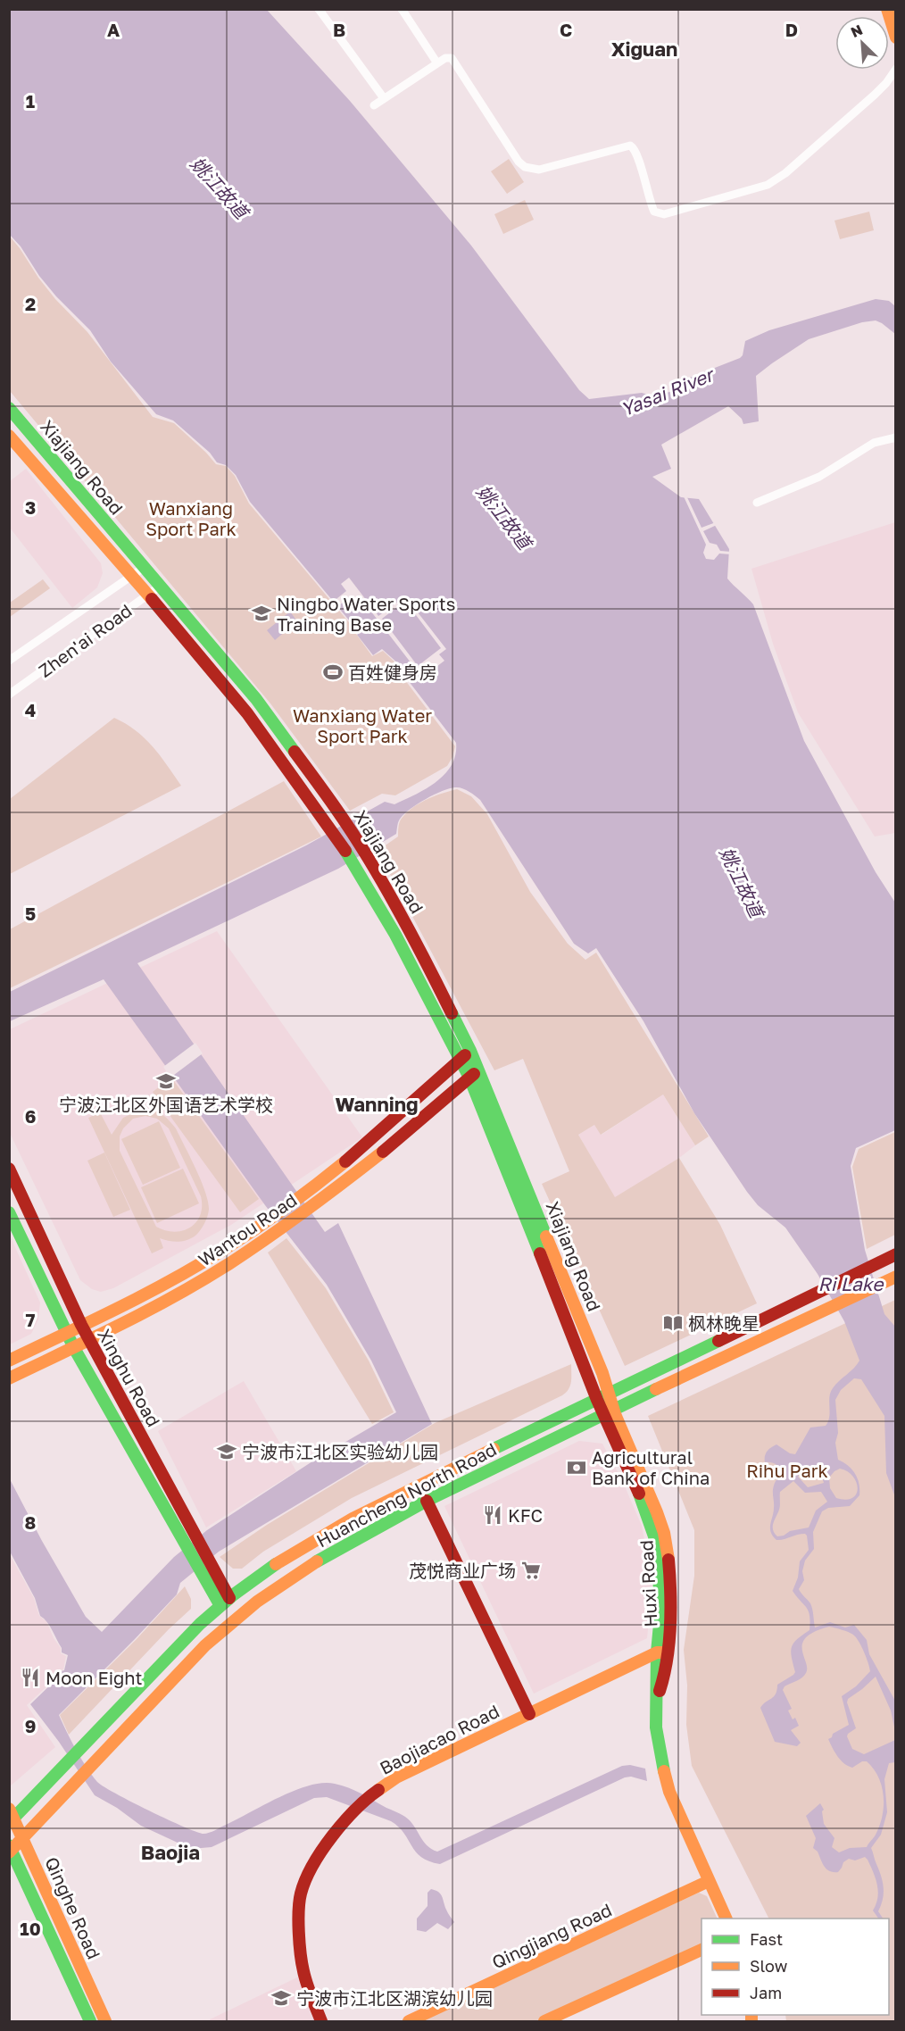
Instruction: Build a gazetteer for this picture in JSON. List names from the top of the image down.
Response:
{
  "streets": {
    "main road": [
      "Xiajiang Road",
      "Wantou Road",
      "Xinghu Road",
      "Huancheng North Road",
      "Huxi Road",
      "Baojiacao Road",
      "Qinghe Road",
      "Qingjiang Road"
    ],
    "street": ["Zhen'ai Road"]
  },
  "crossings": [
    ["Xiajiang Road", "Zhen'ai Road"],
    ["Xiajiang Road", "Wantou Road"],
    ["Xiajiang Road", "Huancheng North Road"],
    ["Xiajiang Road", "Huxi Road"],
    ["Wantou Road", "Xinghu Road"],
    ["Xinghu Road", "Huancheng North Road"],
    ["Huancheng North Road", "Huxi Road"],
    ["Huancheng North Road", "Qinghe Road"],
    ["Huxi Road", "Baojiacao Road"],
    ["Huxi Road", "Qingjiang Road"]
  ],
  "districts": ["Xiguan", "Wanning", "Baojia"],
  "water": ["姚江故道", "Yasai River", "Ri Lake"],
  "parks": ["Wanxiang Sport Park", "Wanxiang Water Sport Park", "Rihu Park"],
  "places": {
    "school or university": [
      "Ningbo Water Sports Training Base",
      "宁波江北区外国语艺术学校",
      "宁波市江北区实验幼儿园",
      "宁波市江北区湖滨幼儿园"
    ],
    "sports": ["百姓健身房"],
    "library": ["枫林晚星"],
    "bank": ["Agricultural Bank of China"],
    "restaurant": ["KFC", "Moon Eight"],
    "supermarket": ["茂悦商业广场"]
  },
  "legend": ["Fast", "Slow", "Jam"],
  "north": "top left",
  "grid": {
    "columns": [
      "A",
      "B",
      "C",
      "D"
    ],
    "rows": [
      "1",
      "2",
      "3",
      "4",
      "5",
      "6",
      "7",
      "8",
      "9",
      "10"
    ]
  }
}
